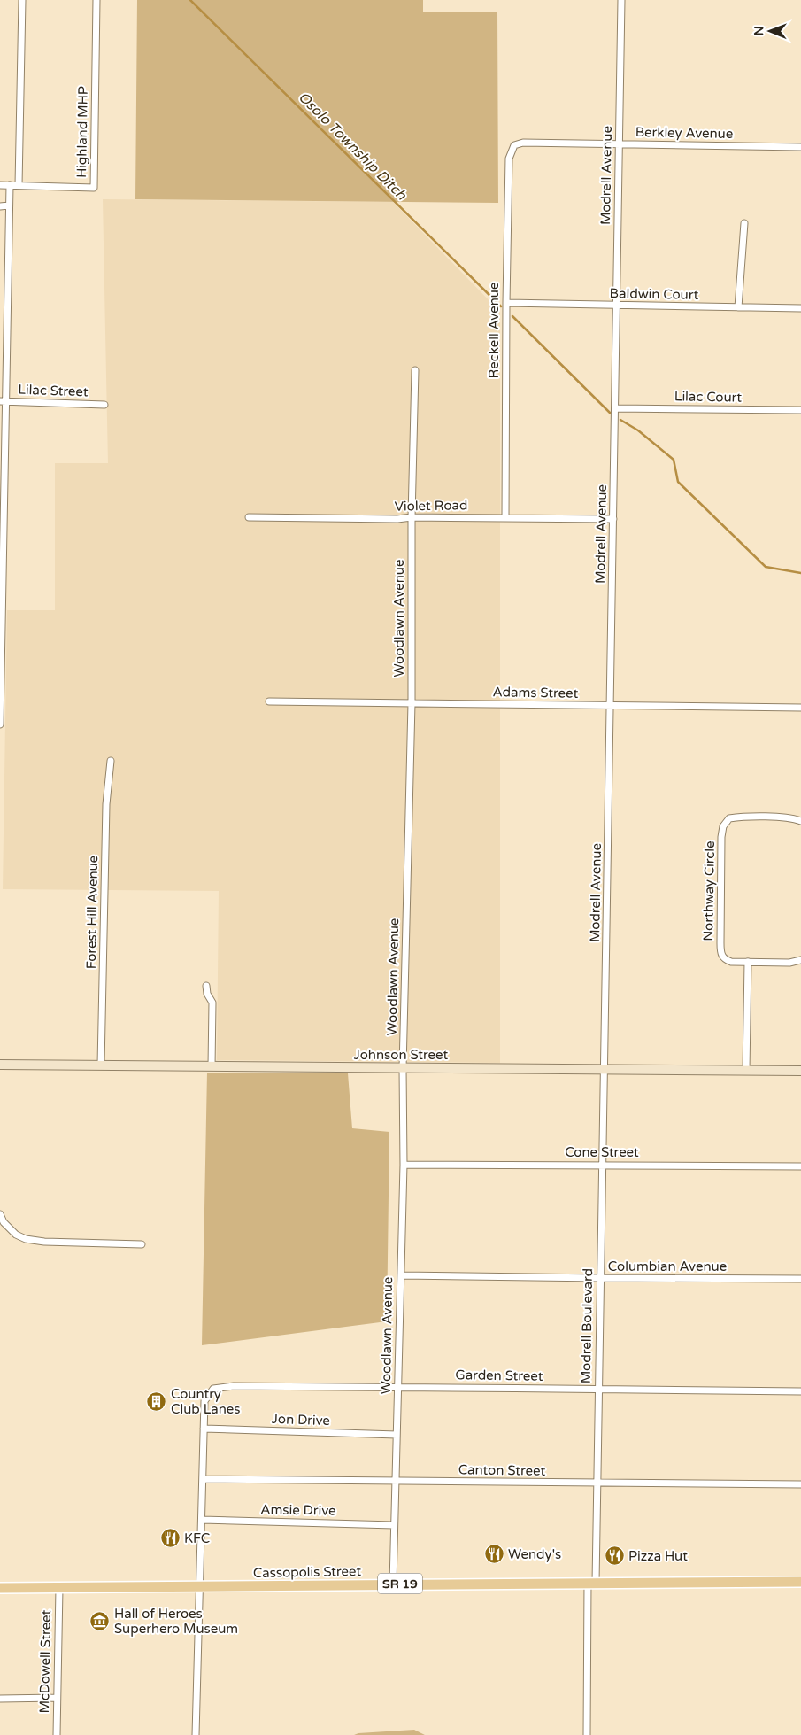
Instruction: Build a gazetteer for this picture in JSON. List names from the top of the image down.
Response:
{
  "streets": {
    "main road": ["Cassopolis Street", "SR 19"],
    "street": [
      "Highland MHP",
      "Berkley Avenue",
      "Modrell Avenue",
      "Baldwin Court",
      "Reckell Avenue",
      "Lilac Street",
      "Lilac Court",
      "Violet Road",
      "Woodlawn Avenue",
      "Adams Street",
      "Northway Circle",
      "Forest Hill Avenue",
      "Johnson Street",
      "Cone Street",
      "Columbian Avenue",
      "Modrell Boulevard",
      "Garden Street",
      "Jon Drive",
      "Canton Street",
      "Amsie Drive",
      "McDowell Street"
    ]
  },
  "crossings": [
    ["Berkley Avenue", "Modrell Avenue"],
    ["Berkley Avenue", "Reckell Avenue"],
    ["Modrell Avenue", "Baldwin Court"],
    ["Modrell Avenue", "Lilac Court"],
    ["Modrell Avenue", "Violet Road"],
    ["Modrell Avenue", "Adams Street"],
    ["Modrell Avenue", "Johnson Street"],
    ["Modrell Avenue", "Modrell Boulevard"],
    ["Baldwin Court", "Reckell Avenue"],
    ["Reckell Avenue", "Violet Road"],
    ["Violet Road", "Woodlawn Avenue"],
    ["Woodlawn Avenue", "Adams Street"],
    ["Woodlawn Avenue", "Johnson Street"],
    ["Woodlawn Avenue", "Cone Street"],
    ["Woodlawn Avenue", "Columbian Avenue"],
    ["Woodlawn Avenue", "Garden Street"],
    ["Woodlawn Avenue", "Jon Drive"],
    ["Woodlawn Avenue", "Canton Street"],
    ["Woodlawn Avenue", "Amsie Drive"],
    ["Woodlawn Avenue", "Cassopolis Street"],
    ["Forest Hill Avenue", "Johnson Street"],
    ["Johnson Street", "Modrell Boulevard"],
    ["Cone Street", "Modrell Boulevard"],
    ["Columbian Avenue", "Modrell Boulevard"],
    ["Modrell Boulevard", "Garden Street"],
    ["Modrell Boulevard", "Canton Street"],
    ["Modrell Boulevard", "Cassopolis Street"],
    ["Garden Street", "Jon Drive"],
    ["Cassopolis Street", "McDowell Street"]
  ],
  "water": ["Osolo Township Ditch"],
  "places": {
    "building": ["Country Club Lanes"],
    "restaurant": ["KFC", "Wendy's", "Pizza Hut"],
    "museum": ["Hall of Heroes Superhero Museum"]
  },
  "north": "left"
}
